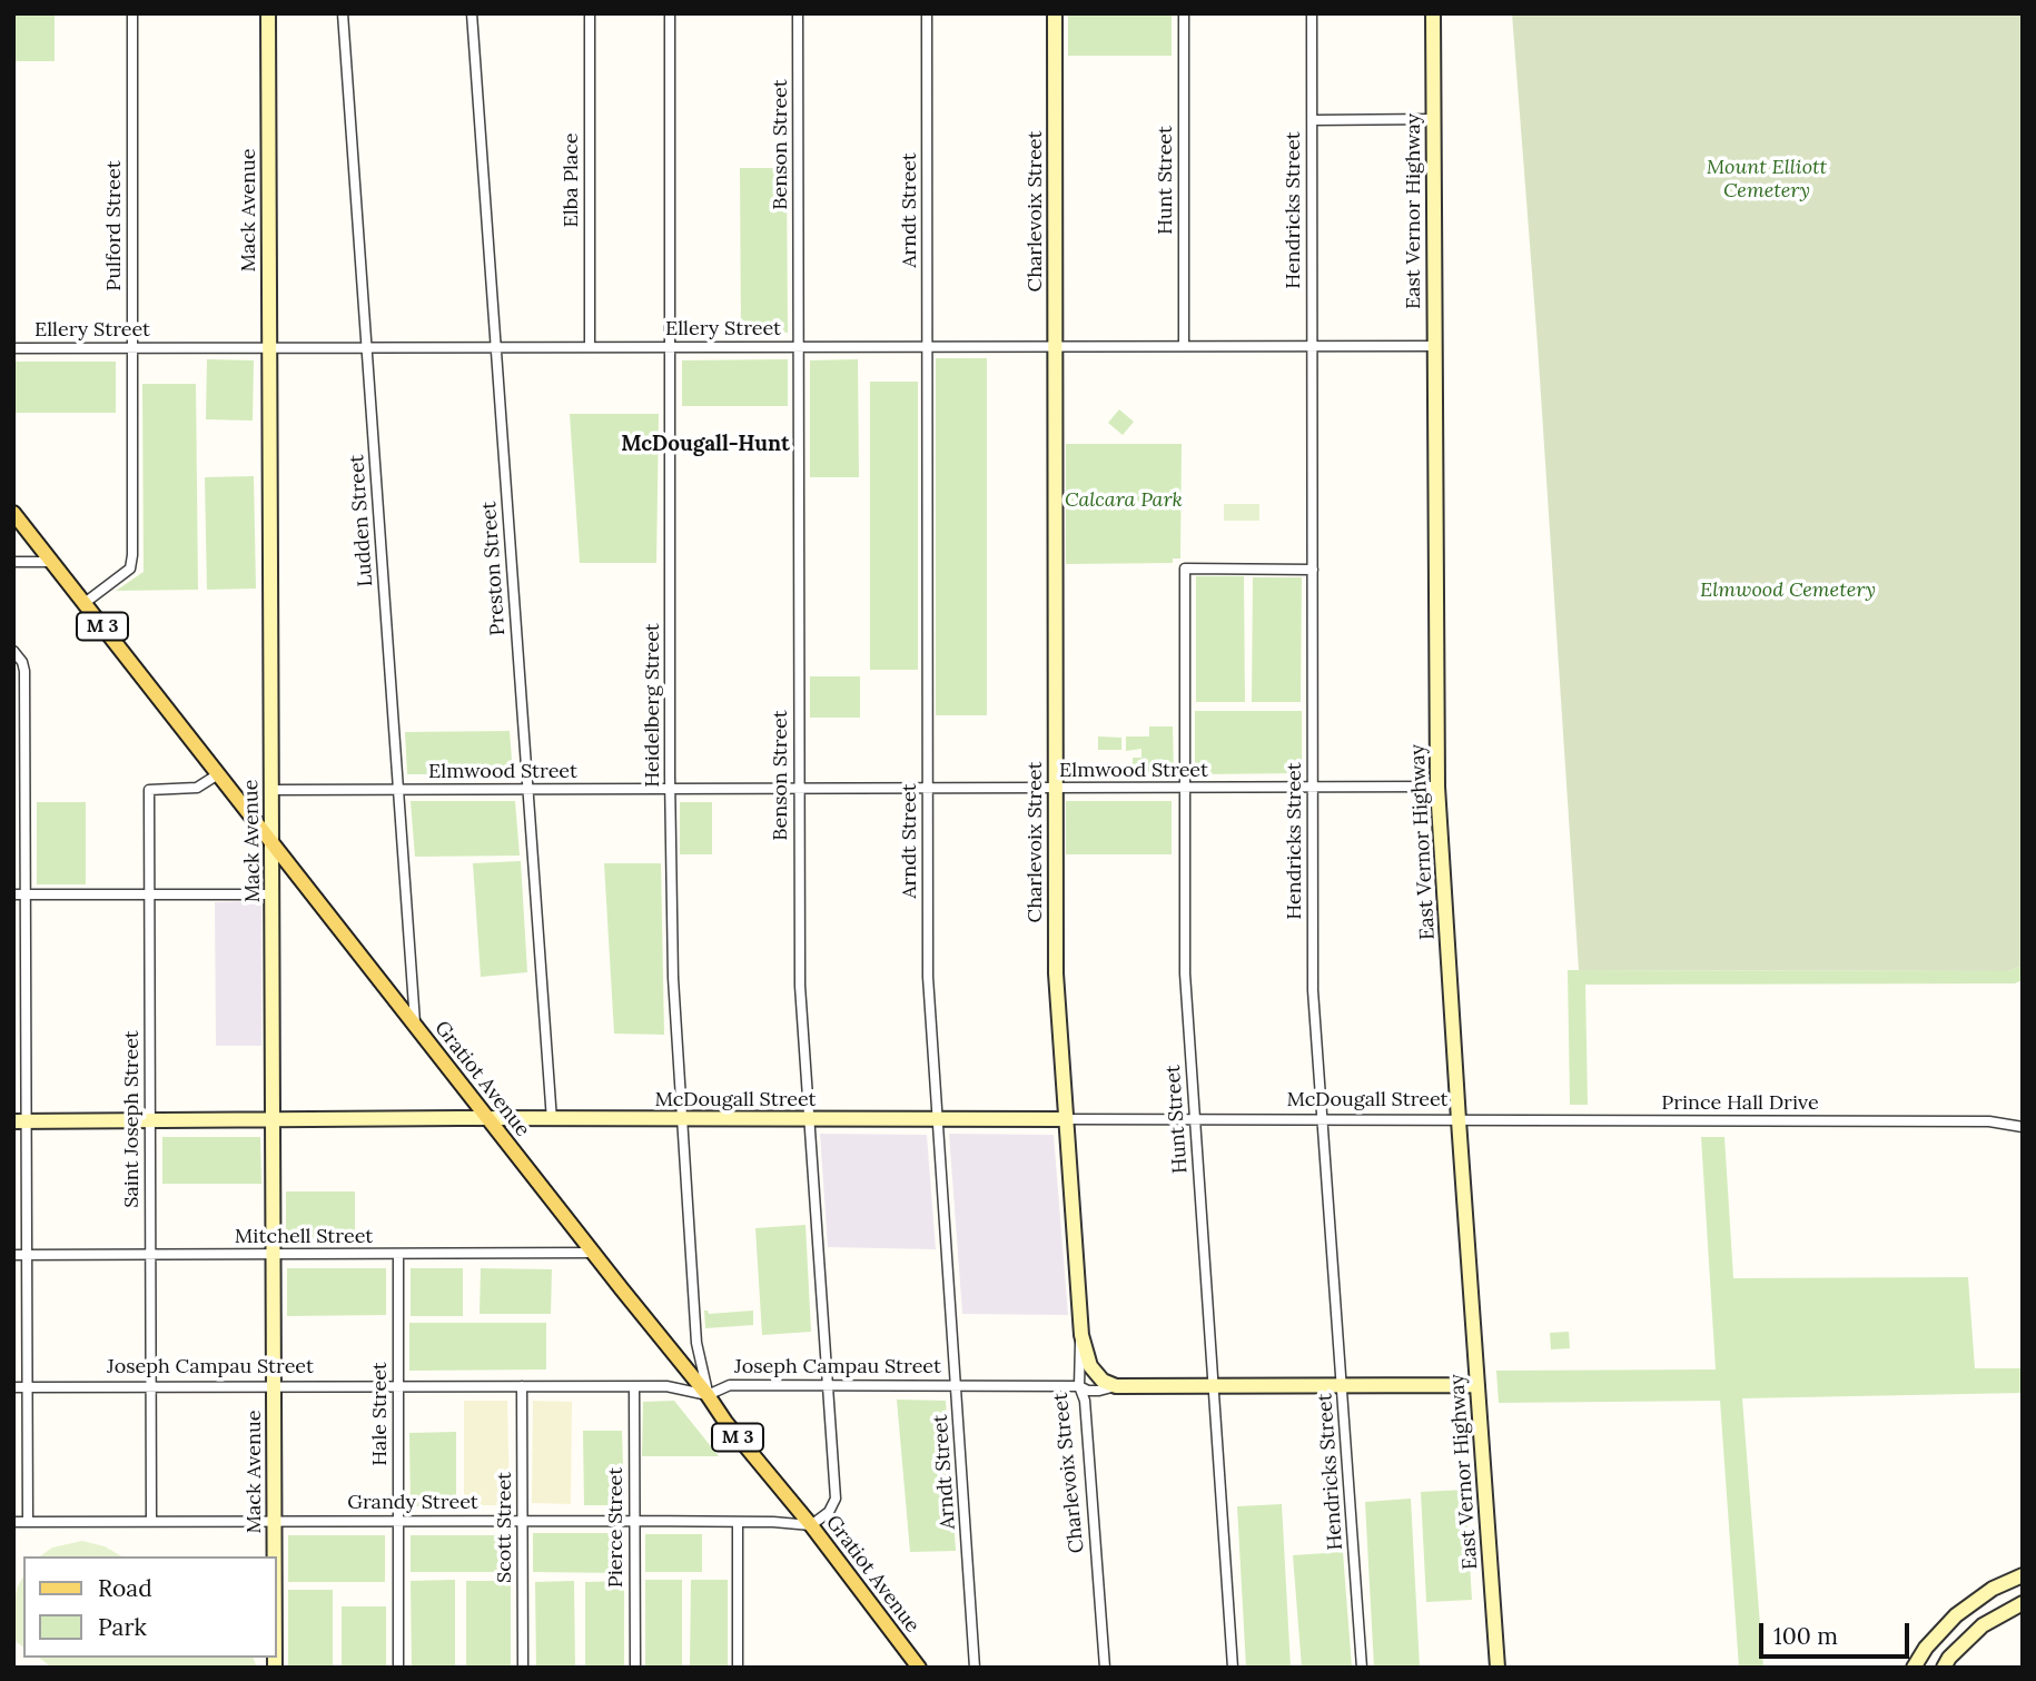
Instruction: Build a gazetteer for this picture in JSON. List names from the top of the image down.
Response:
{
  "streets": {
    "main road": ["M 3", "Gratiot Avenue"],
    "street": [
      "Benson Street",
      "Elba Place",
      "Hunt Street",
      "Mack Avenue",
      "Arndt Street",
      "Hendricks Street",
      "Charlevoix Street",
      "East Vernor Highway",
      "Pulford Street",
      "Ellery Street",
      "Ludden Street",
      "Preston Street",
      "Heidelberg Street",
      "Elmwood Street",
      "McDougall Street",
      "Prince Hall Drive",
      "Saint Joseph Street",
      "Mitchell Street",
      "Joseph Campau Street",
      "Hale Street",
      "Grandy Street",
      "Scott Street",
      "Pierce Street"
    ]
  },
  "crossings": [
    ["Benson Street", "Ellery Street"],
    ["Benson Street", "Elmwood Street"],
    ["Benson Street", "Gratiot Avenue"],
    ["Benson Street", "McDougall Street"],
    ["Benson Street", "Joseph Campau Street"],
    ["Benson Street", "Grandy Street"],
    ["Elba Place", "Ellery Street"],
    ["Hunt Street", "Hendricks Street"],
    ["Hunt Street", "Ellery Street"],
    ["Hunt Street", "Elmwood Street"],
    ["Hunt Street", "McDougall Street"],
    ["Hunt Street", "Joseph Campau Street"],
    ["Mack Avenue", "Ellery Street"],
    ["Mack Avenue", "Elmwood Street"],
    ["Mack Avenue", "Gratiot Avenue"],
    ["Mack Avenue", "McDougall Street"],
    ["Mack Avenue", "Mitchell Street"],
    ["Mack Avenue", "Joseph Campau Street"],
    ["Mack Avenue", "Grandy Street"],
    ["Arndt Street", "Ellery Street"],
    ["Arndt Street", "Elmwood Street"],
    ["Arndt Street", "McDougall Street"],
    ["Arndt Street", "Joseph Campau Street"],
    ["Hendricks Street", "Ellery Street"],
    ["Hendricks Street", "Elmwood Street"],
    ["Hendricks Street", "McDougall Street"],
    ["Hendricks Street", "Joseph Campau Street"],
    ["Charlevoix Street", "Ellery Street"],
    ["Charlevoix Street", "Elmwood Street"],
    ["Charlevoix Street", "McDougall Street"],
    ["Charlevoix Street", "Joseph Campau Street"],
    ["East Vernor Highway", "Ellery Street"],
    ["East Vernor Highway", "Elmwood Street"],
    ["East Vernor Highway", "McDougall Street"],
    ["East Vernor Highway", "Prince Hall Drive"],
    ["East Vernor Highway", "Joseph Campau Street"],
    ["Pulford Street", "Ellery Street"],
    ["Pulford Street", "Gratiot Avenue"],
    ["Ellery Street", "Ludden Street"],
    ["Ellery Street", "Preston Street"],
    ["Ellery Street", "Heidelberg Street"],
    ["Ludden Street", "Elmwood Street"],
    ["Ludden Street", "Gratiot Avenue"],
    ["Preston Street", "Elmwood Street"],
    ["Preston Street", "McDougall Street"],
    ["Heidelberg Street", "Elmwood Street"],
    ["Heidelberg Street", "Gratiot Avenue"],
    ["Heidelberg Street", "McDougall Street"],
    ["Heidelberg Street", "Joseph Campau Street"],
    ["Gratiot Avenue", "McDougall Street"],
    ["Gratiot Avenue", "Saint Joseph Street"],
    ["Gratiot Avenue", "Mitchell Street"],
    ["Gratiot Avenue", "Joseph Campau Street"],
    ["Gratiot Avenue", "Grandy Street"],
    ["McDougall Street", "Prince Hall Drive"],
    ["McDougall Street", "Saint Joseph Street"],
    ["Saint Joseph Street", "Mitchell Street"],
    ["Saint Joseph Street", "Joseph Campau Street"],
    ["Saint Joseph Street", "Grandy Street"],
    ["Mitchell Street", "Hale Street"],
    ["Joseph Campau Street", "Hale Street"],
    ["Joseph Campau Street", "Scott Street"],
    ["Joseph Campau Street", "Pierce Street"],
    ["Hale Street", "Grandy Street"],
    ["Grandy Street", "Scott Street"],
    ["Grandy Street", "Pierce Street"]
  ],
  "districts": ["McDougall-Hunt"],
  "parks": ["Mount Elliott Cemetery", "Calcara Park", "Elmwood Cemetery"],
  "legend": ["Road", "Park"],
  "scale_bar": "100 m"
}
